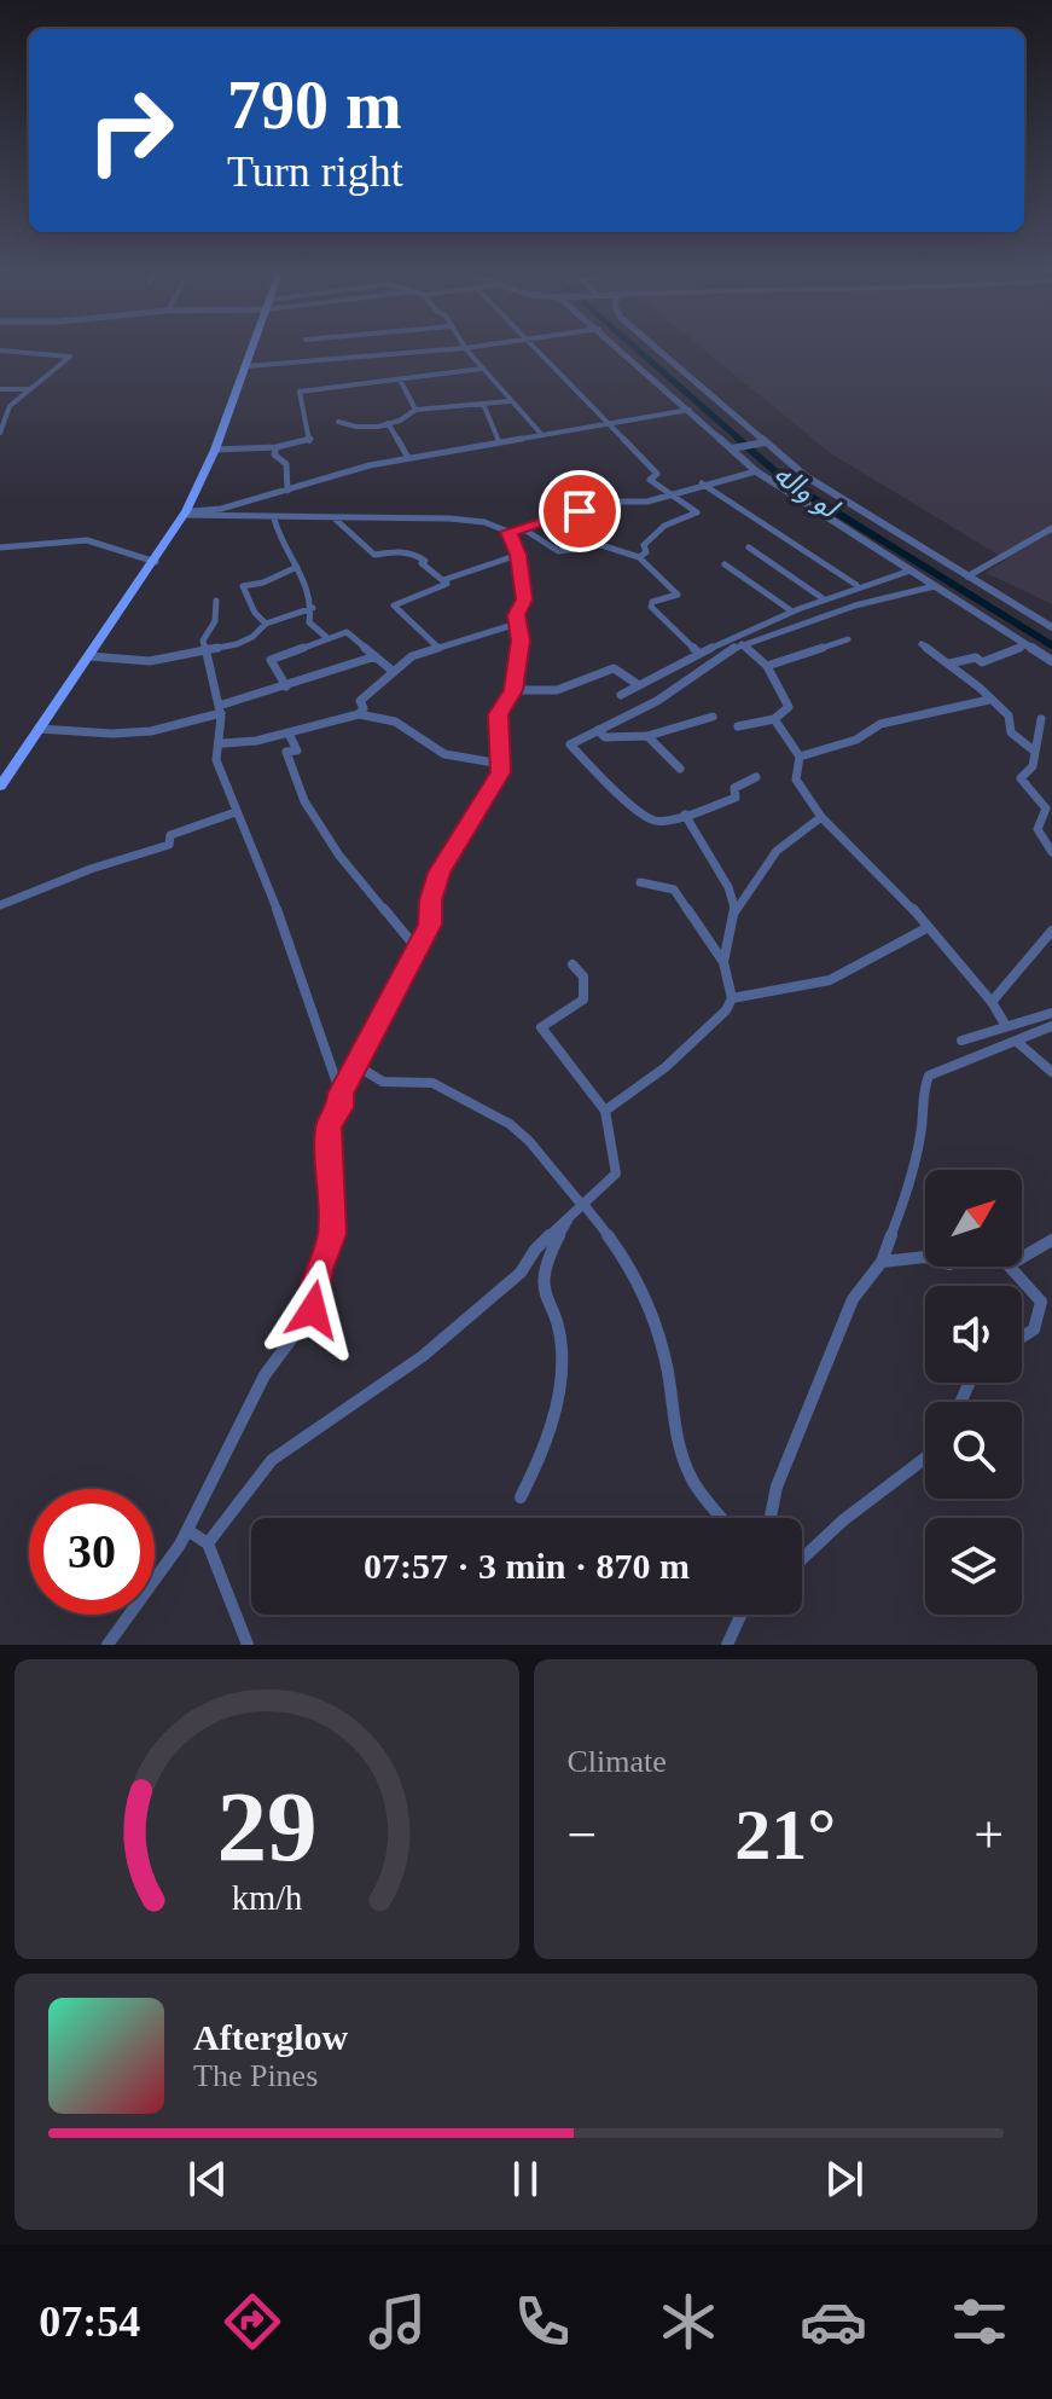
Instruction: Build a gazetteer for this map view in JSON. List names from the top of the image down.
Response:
{
  "water": ["لو واله"],
  "north": "top right",
  "page": {
    "turn": ["790 m", "Turn right"],
    "limit": "30",
    "trip": "07:57 · 3 min · 870 m",
    "tile": "Climate",
    "heat": ["−", "21°", "+"],
    "song": ["Afterglow", "The Pines"],
    "tabs": "07:54",
    "gauge": ["29", "km/h"]
  }
}
